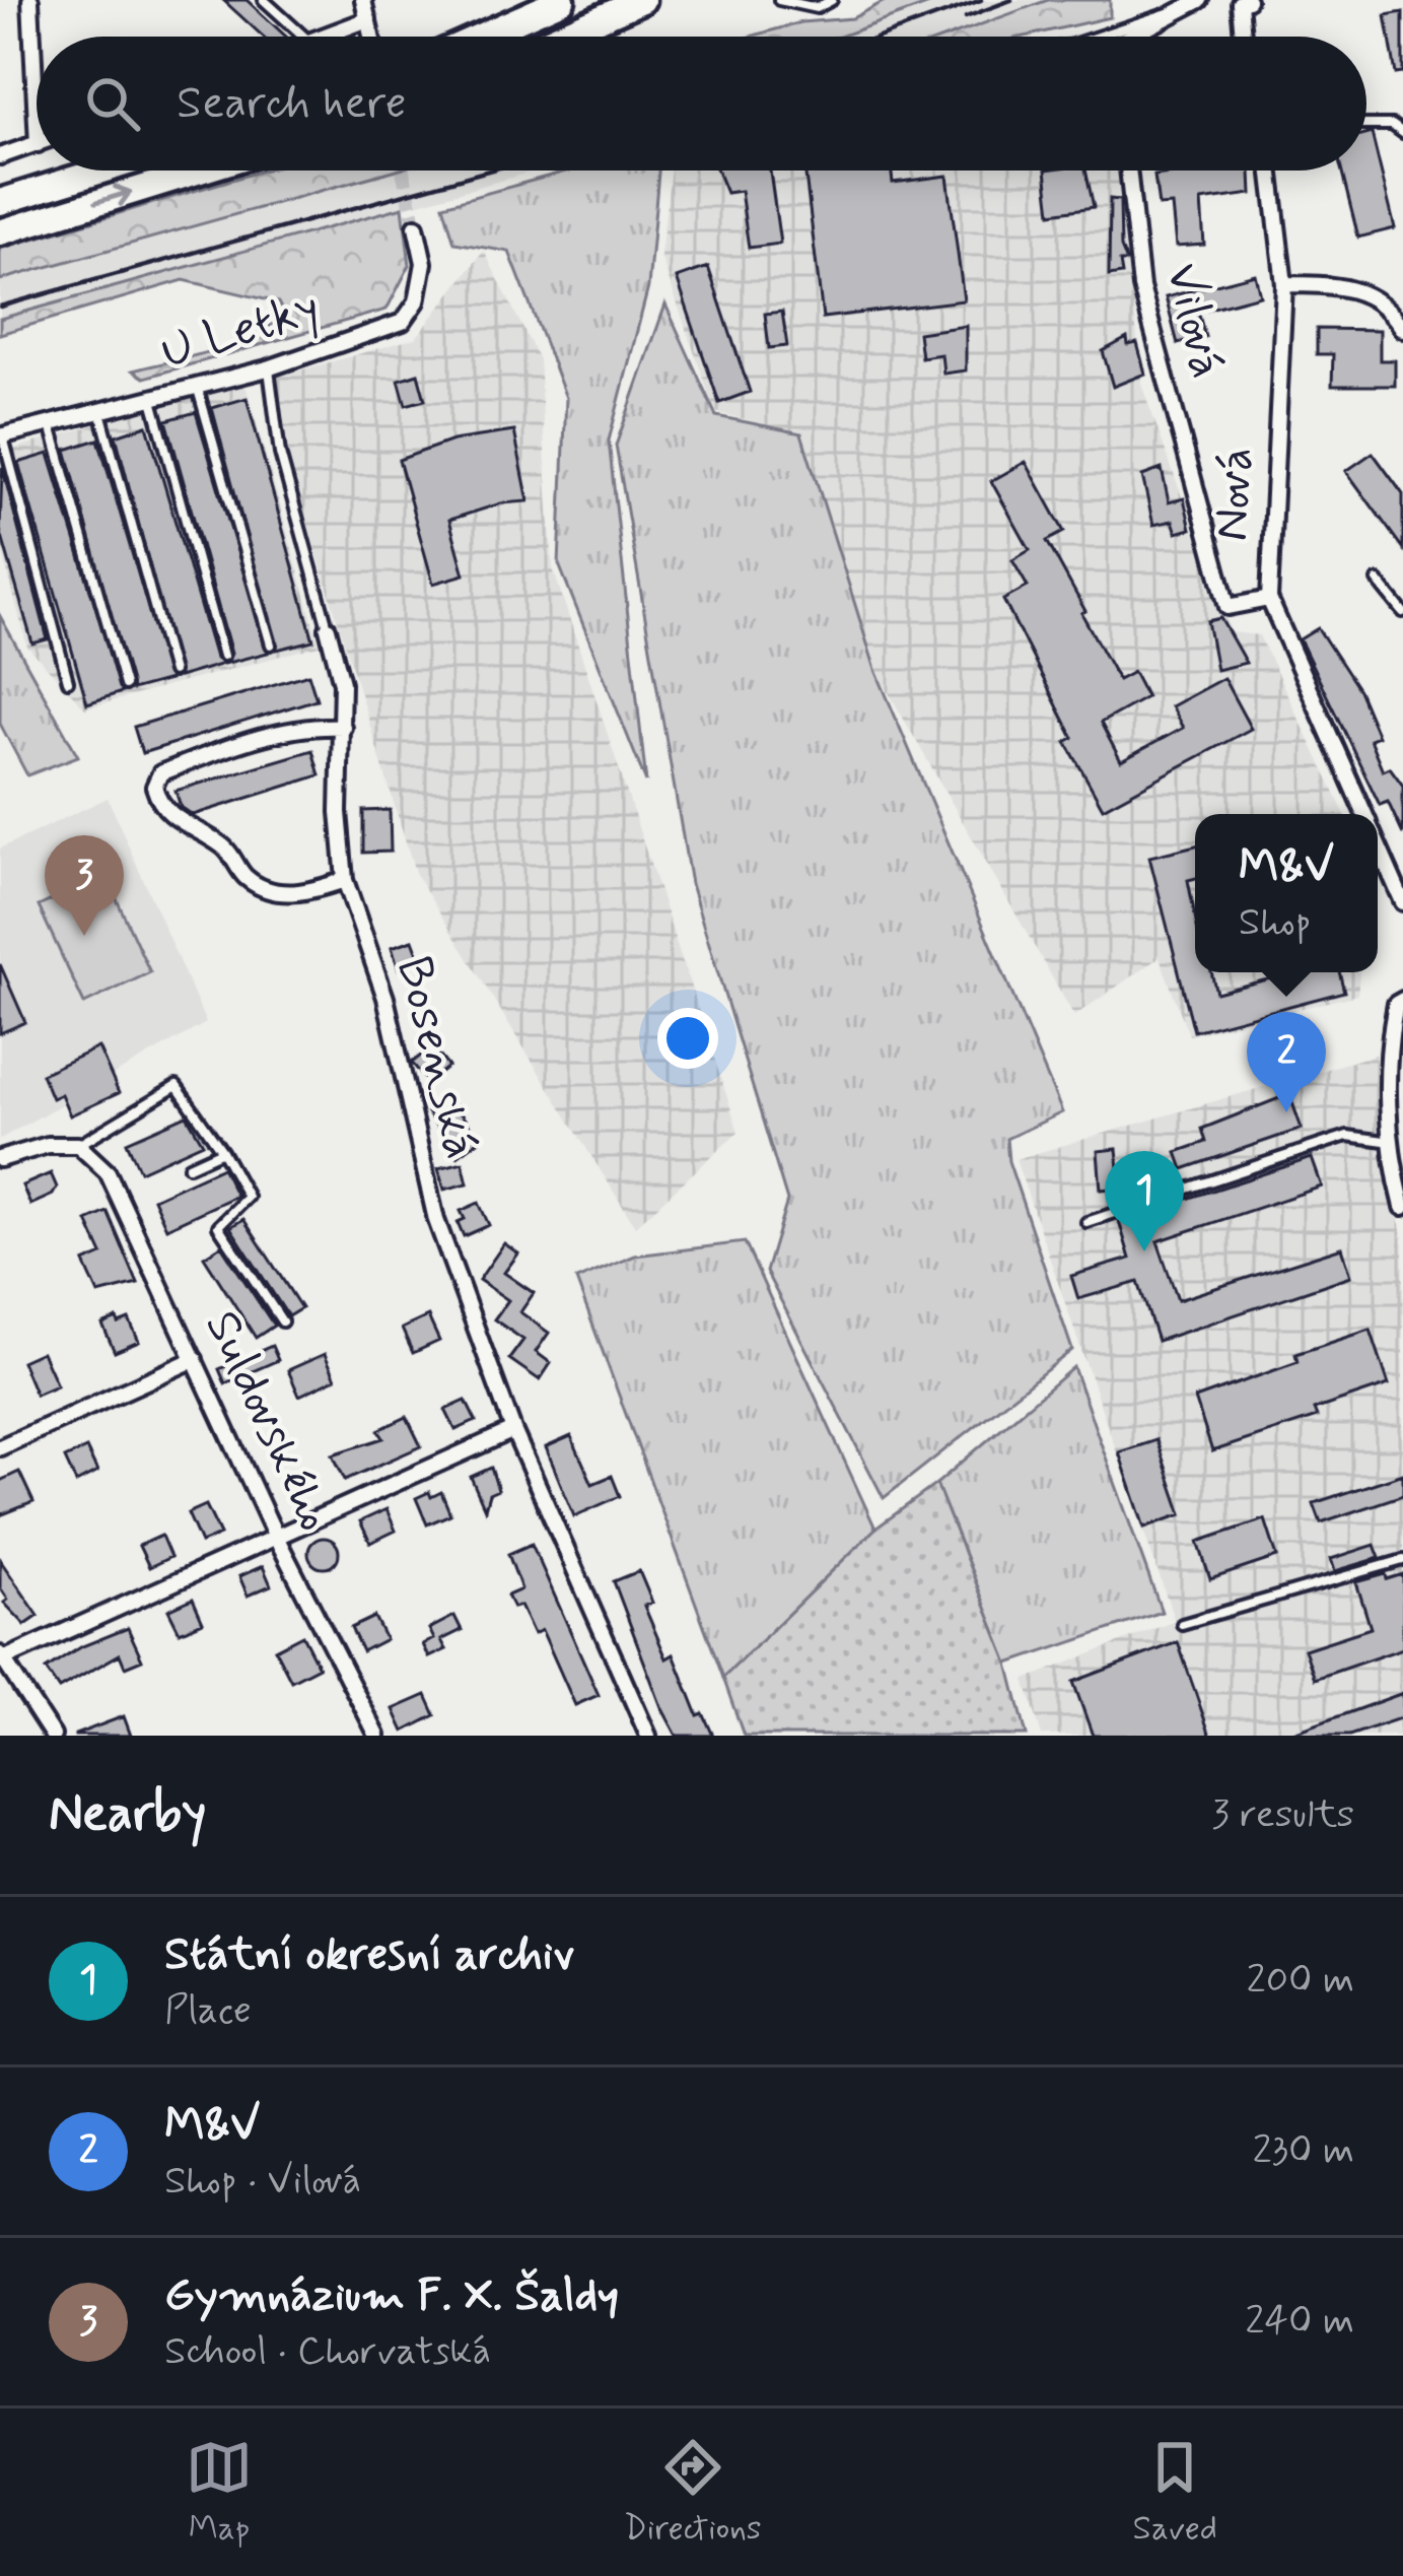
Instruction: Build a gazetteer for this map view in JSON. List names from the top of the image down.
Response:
{
  "streets": {
    "street": [
      "Vilová",
      "U Letky",
      "Nová",
      "Bosenská",
      "Suldovského"
    ]
  },
  "crossings": [
    ["Vilová", "Nová"],
    ["U Letky", "Bosenská"]
  ],
  "page": {
    "search": "Search here",
    "popup": ["M&V", "Shop"],
    "pins": ["3", "2", "1"],
    "heading": ["Nearby", "3 results"],
    "list": [
      {
        "mark": "1",
        "name": "Státní okresní archiv",
        "note": "Place",
        "value": "200 m"
      },
      {
        "mark": "2",
        "name": "M&V",
        "note": "Shop · Vilová",
        "value": "230 m"
      },
      {
        "mark": "3",
        "name": "Gymnázium F. X. Šaldy",
        "note": "School · Chorvatská",
        "value": "240 m"
      }
    ],
    "nav": ["Map", "Directions", "Saved"]
  }
}
